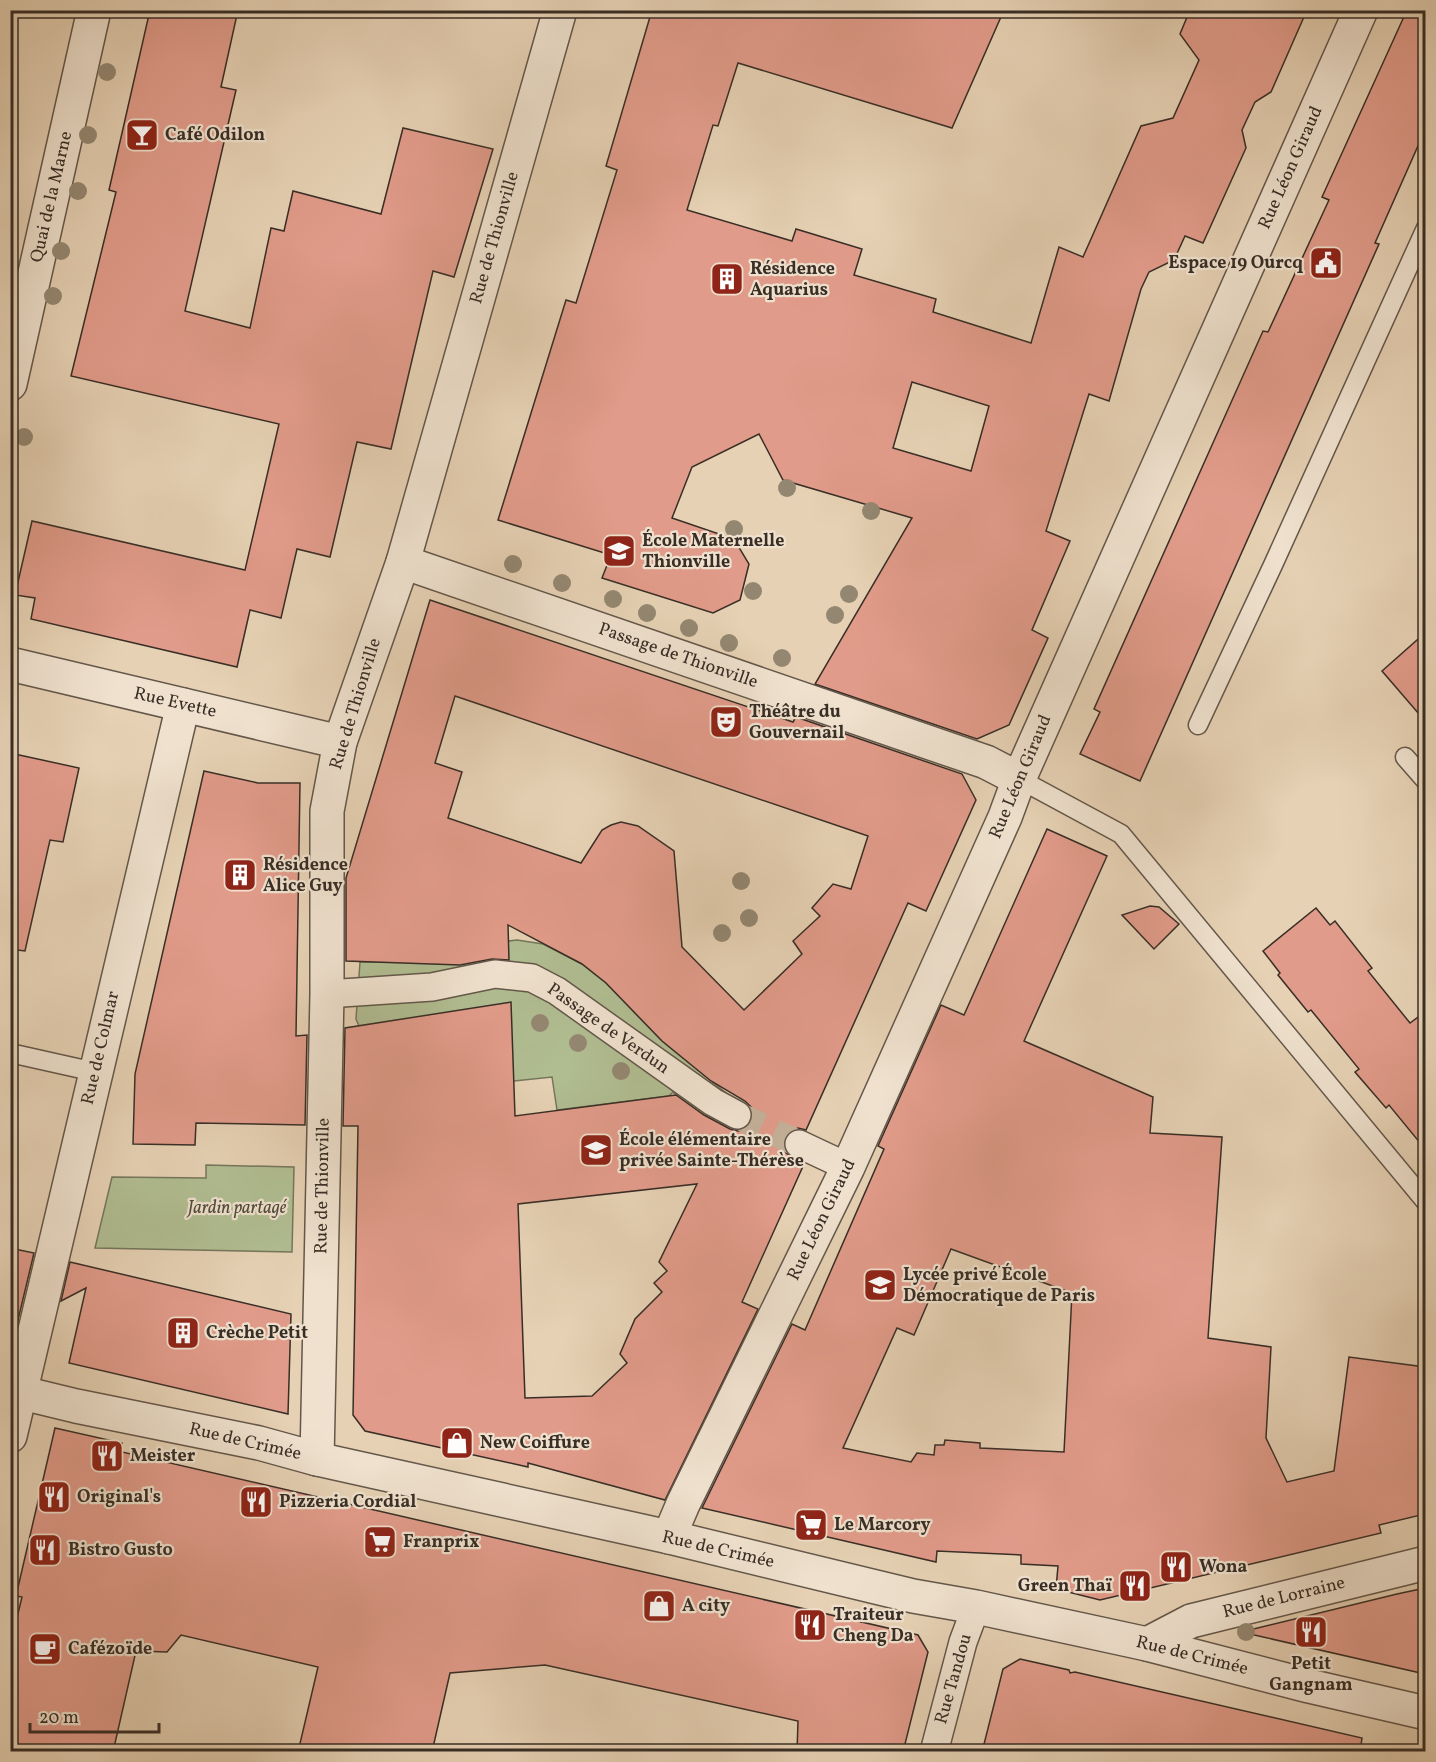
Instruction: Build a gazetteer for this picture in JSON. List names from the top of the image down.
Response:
{
  "streets": {
    "street": [
      "Rue Léon Giraud",
      "Quai de la Marne",
      "Rue de Thionville",
      "Passage de Thionville",
      "Rue Evette",
      "Passage de Verdun",
      "Rue de Colmar",
      "Rue de Crimée",
      "Rue de Lorraine",
      "Rue Tandou"
    ]
  },
  "crossings": [
    ["Rue Léon Giraud", "Passage de Thionville"],
    ["Rue Léon Giraud", "Rue de Crimée"],
    ["Rue de Thionville", "Passage de Thionville"],
    ["Rue de Thionville", "Rue Evette"],
    ["Rue de Thionville", "Passage de Verdun"],
    ["Rue de Thionville", "Rue de Crimée"],
    ["Rue Evette", "Rue de Colmar"],
    ["Rue de Colmar", "Rue de Crimée"],
    ["Rue de Crimée", "Rue de Lorraine"],
    ["Rue de Crimée", "Rue Tandou"]
  ],
  "parks": ["Jardin partagé"],
  "places": {
    "bar": ["Café Odilon"],
    "public building": ["Espace 19 Ourcq"],
    "building": ["Résidence Aquarius", "Résidence Alice Guy", "Crèche Petit"],
    "school or university": ["École Maternelle Thionville", "École élémentaire privée Sainte-Thérèse", "Lycée privé École Démocratique de Paris"],
    "theatre": ["Théâtre du Gouvernail"],
    "shop": ["New Coiffure", "A city"],
    "restaurant": [
      "Meister",
      "Original's",
      "Pizzeria Cordial",
      "Bistro Gusto",
      "Wona",
      "Green Thaï",
      "Traiteur Cheng Da",
      "Petit Gangnam"
    ],
    "supermarket": ["Le Marcory", "Franprix"],
    "cafe": ["Cafézoïde"]
  },
  "scale_bar": "20 m"
}
